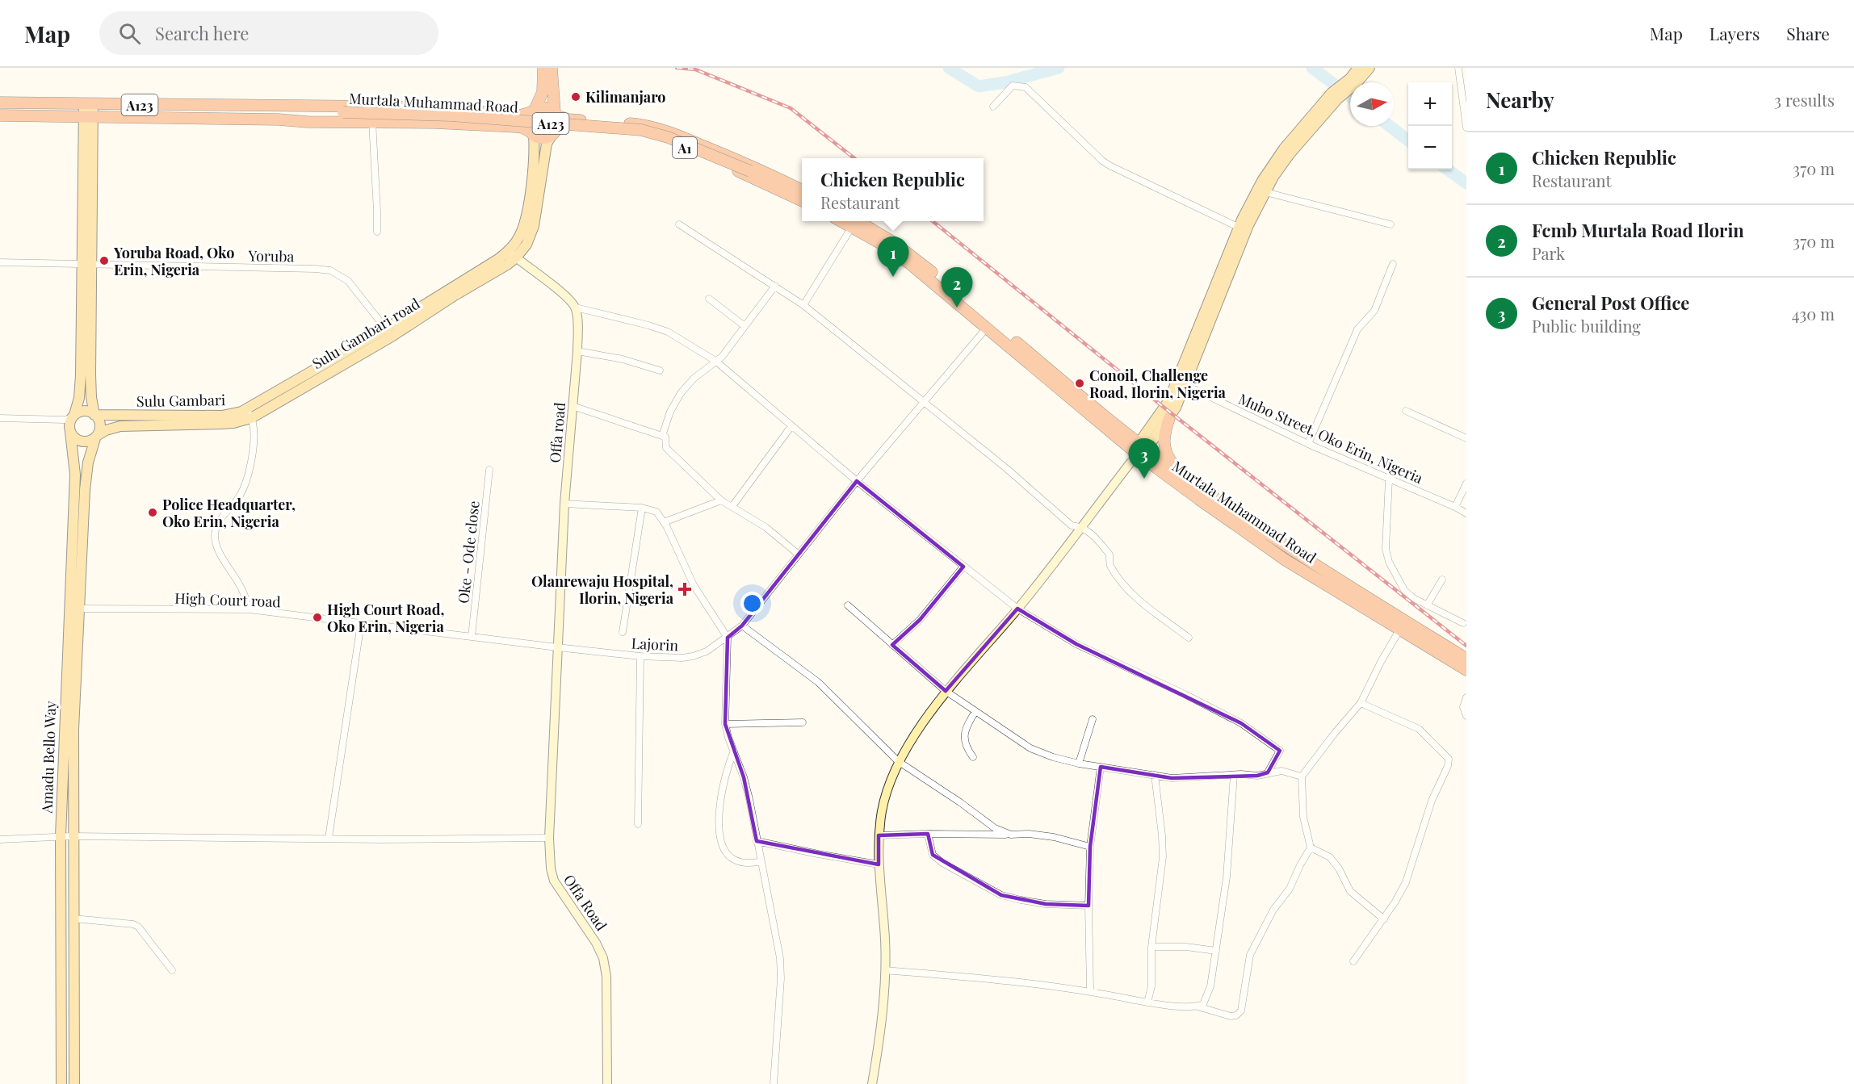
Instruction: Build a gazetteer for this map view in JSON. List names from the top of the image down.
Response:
{
  "streets": {
    "highway": ["Murtala Muhammad Road", "A123", "A1"],
    "main road": ["Sulu Gambari road", "Sulu Gambari", "Amadu Bello Way"],
    "street": [
      "Yoruba",
      "Offa road",
      "Mubo Street, Oko Erin, Nigeria",
      "Oke - Ode close",
      "High Court road",
      "Lajorin",
      "Offa Road"
    ]
  },
  "crossings": [
    ["Murtala Muhammad Road", "A123"],
    ["Murtala Muhammad Road", "A1"],
    ["Murtala Muhammad Road", "Sulu Gambari road"],
    ["Murtala Muhammad Road", "Lajorin"],
    ["A1", "Sulu Gambari road"],
    ["Yoruba", "Sulu Gambari road"],
    ["Sulu Gambari road", "Sulu Gambari"],
    ["Sulu Gambari road", "Amadu Bello Way"],
    ["Sulu Gambari", "Amadu Bello Way"],
    ["Offa road", "High Court road"],
    ["Offa road", "Lajorin"],
    ["Offa road", "Offa Road"],
    ["Oke - Ode close", "High Court road"],
    ["High Court road", "Lajorin"],
    ["High Court road", "Amadu Bello Way"],
    ["High Court road", "Offa Road"],
    ["Lajorin", "Offa Road"]
  ],
  "places": {
    "other": [
      "Kilimanjaro",
      "Yoruba Road, Oko Erin, Nigeria",
      "Conoil, Challenge Road, Ilorin, Nigeria",
      "Police Headquarter, Oko Erin, Nigeria",
      "High Court Road, Oko Erin, Nigeria"
    ],
    "health": ["Olanrewaju Hospital, Ilorin, Nigeria"]
  },
  "north": "right",
  "page": {
    "header": "Map",
    "search": "Search here",
    "nav": ["Map", "Layers", "Share"],
    "heading": ["Nearby", "3 results"],
    "map_buttons": ["+", "−"],
    "list": [
      {
        "mark": "1",
        "name": "Chicken Republic",
        "note": "Restaurant",
        "value": "370 m"
      },
      {
        "mark": "2",
        "name": "Fcmb Murtala Road Ilorin",
        "note": "Park",
        "value": "370 m"
      },
      {
        "mark": "3",
        "name": "General Post Office",
        "note": "Public building",
        "value": "430 m"
      }
    ],
    "popup": ["Chicken Republic", "Restaurant"],
    "pins": ["1", "2", "3"]
  }
}
